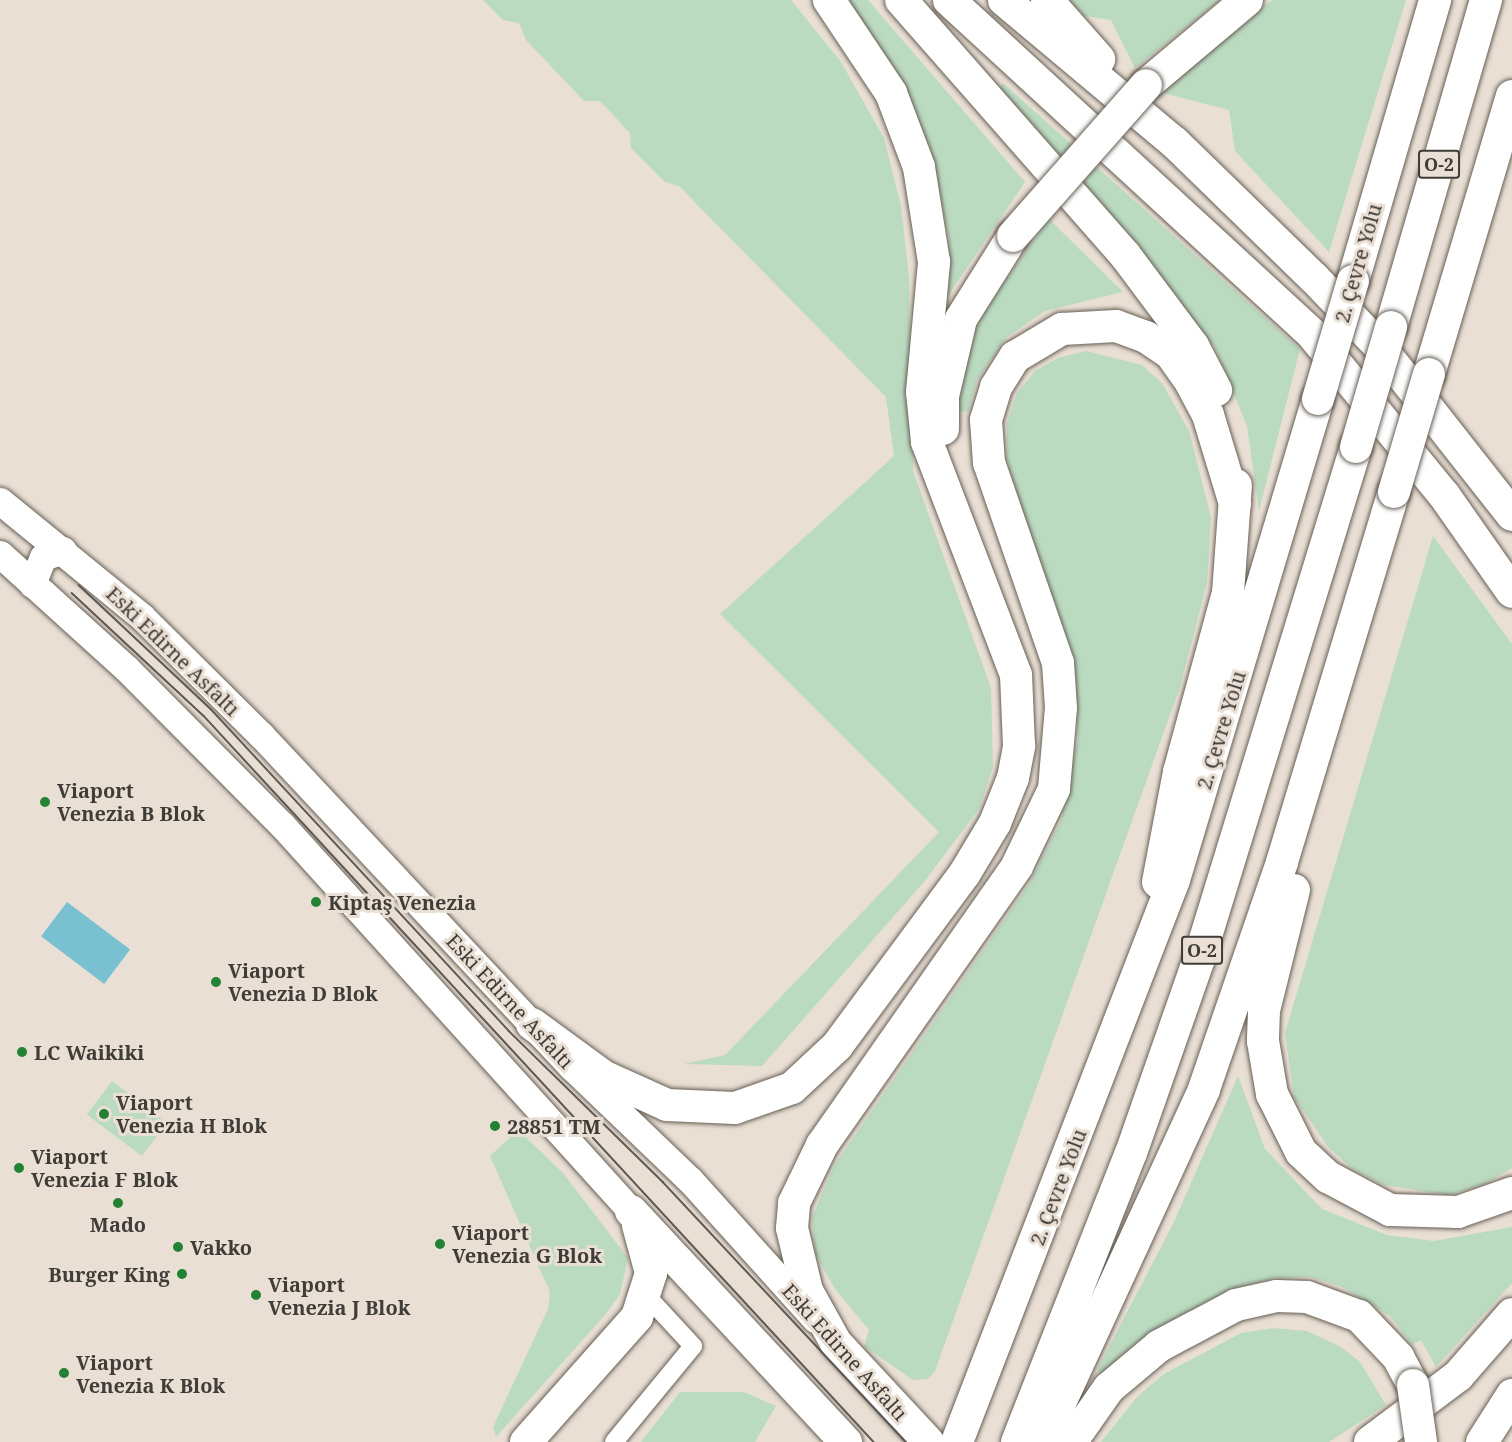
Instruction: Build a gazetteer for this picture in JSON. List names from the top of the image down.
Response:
{
  "streets": {
    "highway": ["O-2", "2. Çevre Yolu", "Eski Edirne Asfaltı"]
  },
  "places": [
    "Viaport Venezia B Blok",
    "Kiptaş Venezia",
    "Viaport Venezia D Blok",
    "LC Waikiki",
    "Viaport Venezia H Blok",
    "28851 TM",
    "Viaport Venezia F Blok",
    "Mado",
    "Viaport Venezia G Blok",
    "Vakko",
    "Burger King",
    "Viaport Venezia J Blok",
    "Viaport Venezia K Blok"
  ]
}
